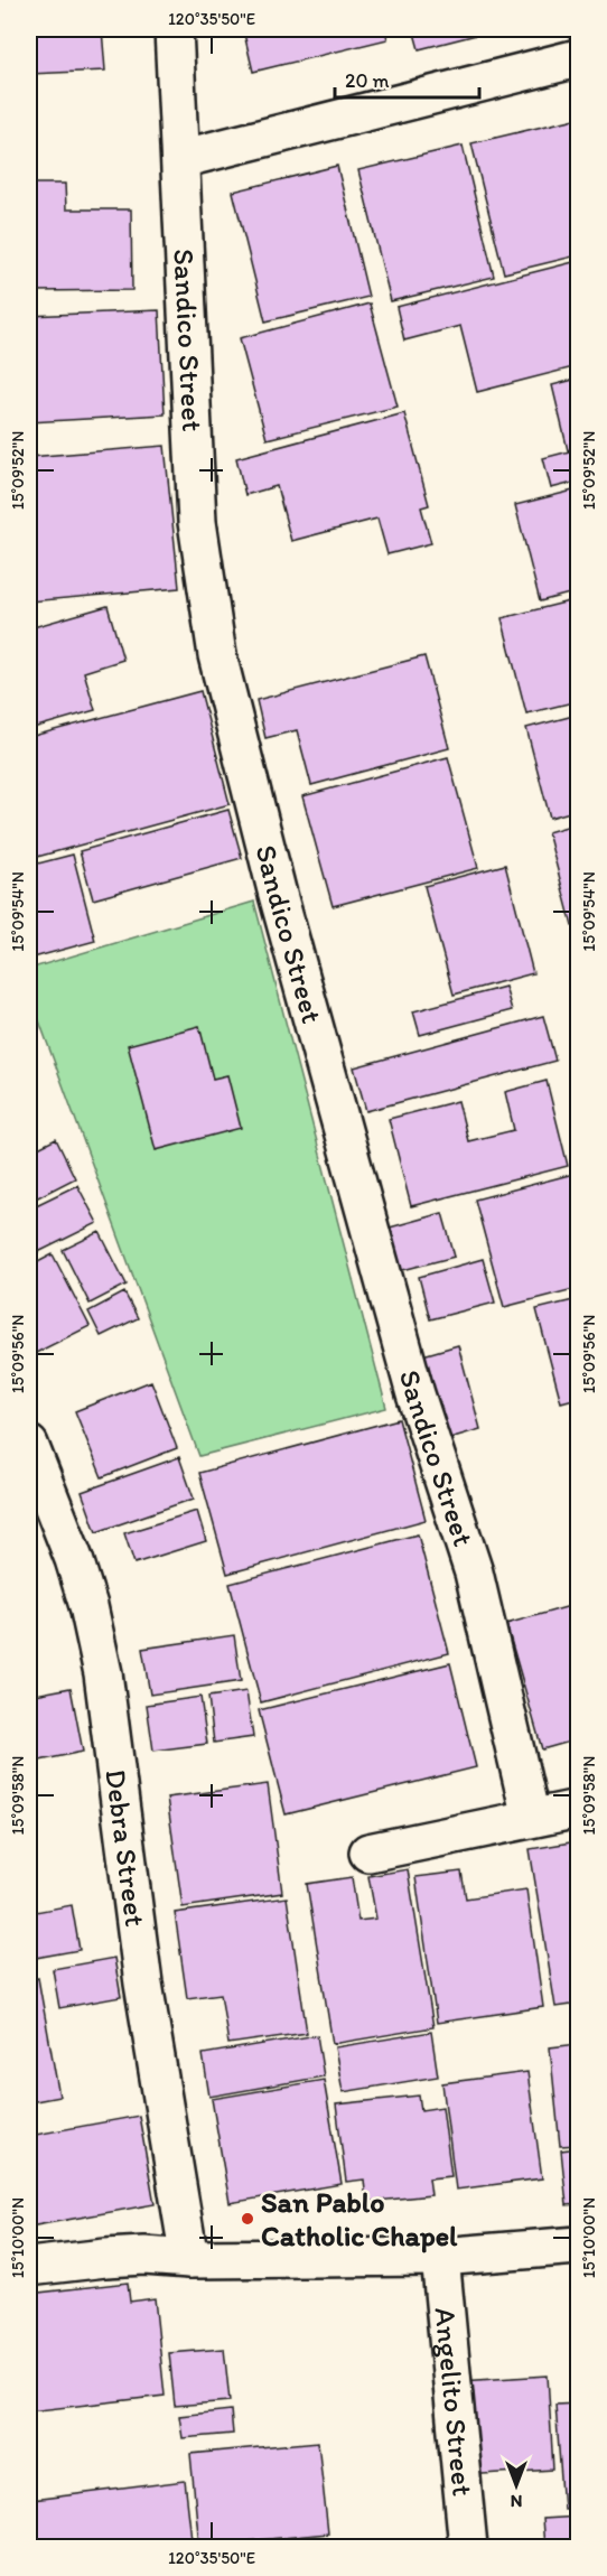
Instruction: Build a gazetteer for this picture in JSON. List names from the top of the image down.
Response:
{
  "streets": {
    "street": ["Sandico Street", "Debra Street", "Angelito Street"]
  },
  "places": ["San Pablo Catholic Chapel"],
  "scale_bar": "20 m",
  "north": "bottom",
  "coordinates": [
    "120°35'50\"E",
    "15°09'52\"N",
    "15°09'54\"N",
    "15°09'56\"N",
    "15°09'58\"N",
    "15°10'00\"N"
  ]
}
